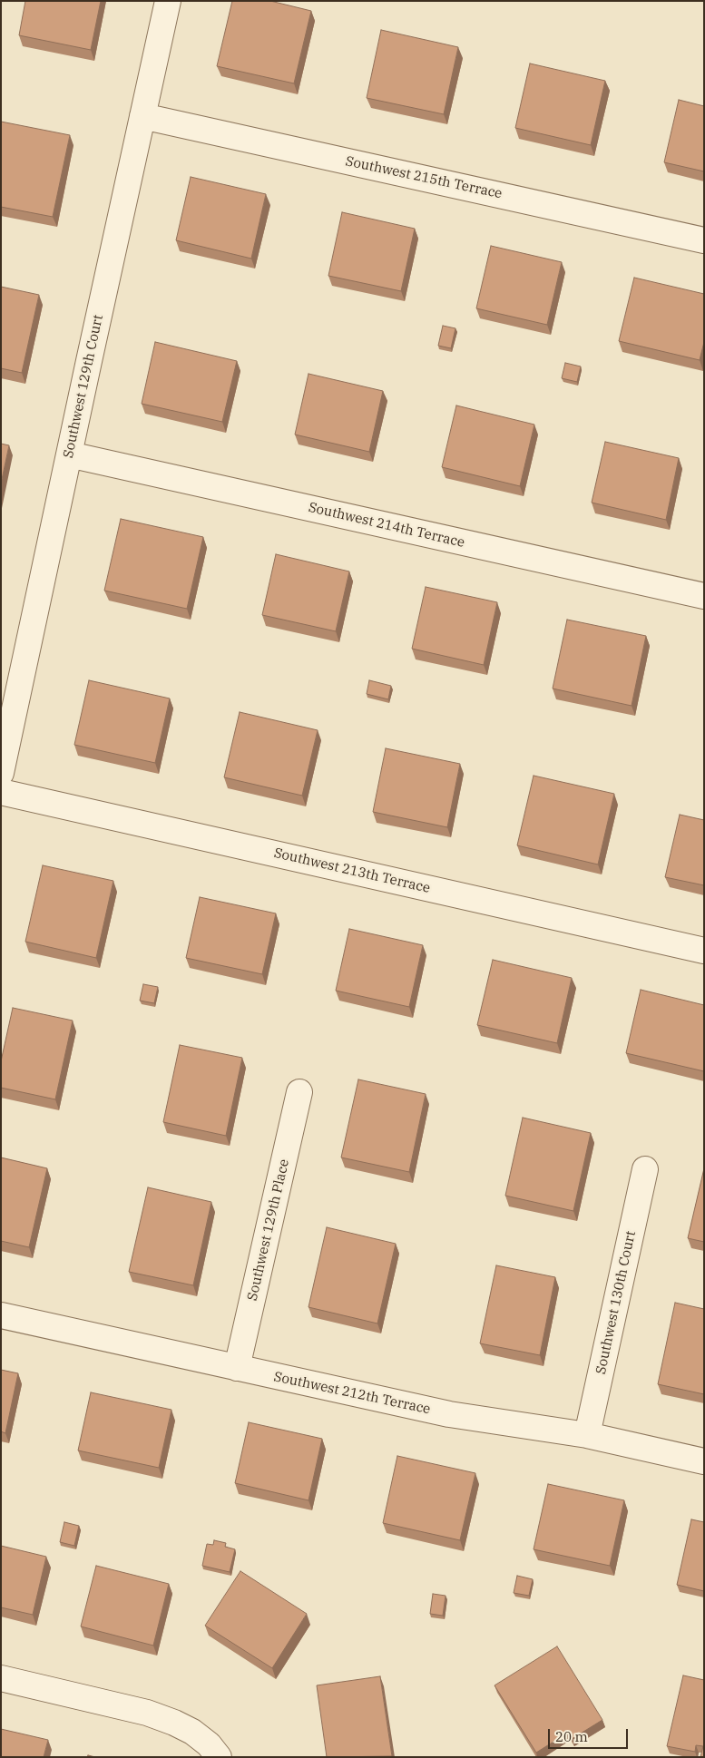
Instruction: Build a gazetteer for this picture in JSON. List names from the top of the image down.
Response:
{
  "streets": {
    "street": [
      "Southwest 215th Terrace",
      "Southwest 129th Court",
      "Southwest 214th Terrace",
      "Southwest 213th Terrace",
      "Southwest 129th Place",
      "Southwest 130th Court",
      "Southwest 212th Terrace"
    ]
  },
  "crossings": [
    ["Southwest 215th Terrace", "Southwest 129th Court"],
    ["Southwest 129th Court", "Southwest 214th Terrace"],
    ["Southwest 129th Place", "Southwest 212th Terrace"],
    ["Southwest 130th Court", "Southwest 212th Terrace"]
  ],
  "scale_bar": "20 m"
}
